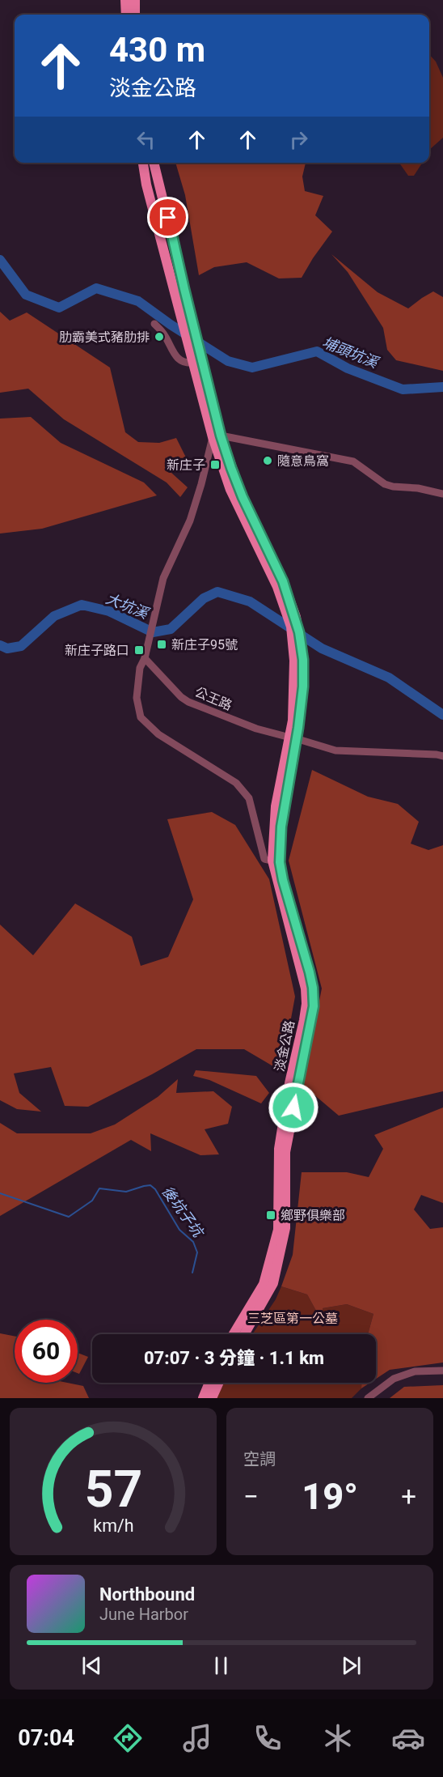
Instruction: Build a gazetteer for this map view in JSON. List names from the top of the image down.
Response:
{
  "streets": {
    "main road": ["淡金公路"],
    "street": ["公王路"]
  },
  "water": ["埔頭坑溪", "大坑溪", "後坑子坑"],
  "parks": ["三芝區第一公墓"],
  "places": {
    "other": ["肋霸美式豬肋排", "隨意鳥窩"],
    "transit": [
      "新庄子",
      "新庄子95號",
      "新庄子路口",
      "鄉野俱樂部"
    ]
  },
  "page": {
    "turn": ["430 m", "淡金公路"],
    "limit": "60",
    "trip": "07:07 · 3 分鐘 · 1.1 km",
    "tile": "空調",
    "heat": ["−", "19°", "+"],
    "song": ["Northbound", "June Harbor"],
    "tabs": "07:04",
    "gauge": ["57", "km/h"]
  }
}
